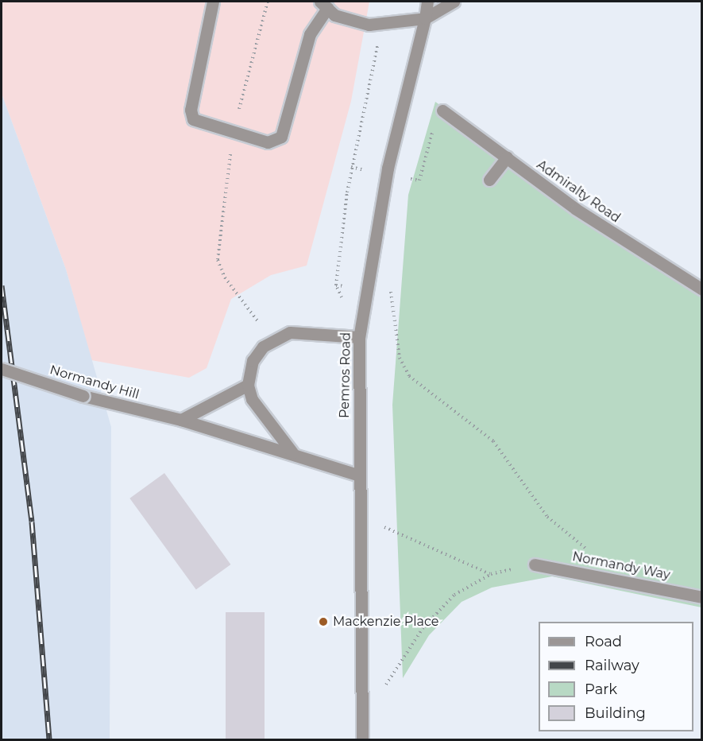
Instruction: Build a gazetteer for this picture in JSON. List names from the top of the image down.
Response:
{
  "streets": {
    "street": [
      "Admiralty Road",
      "Pemros Road",
      "Normandy Hill",
      "Normandy Way"
    ]
  },
  "crossings": [
    ["Pemros Road", "Normandy Hill"]
  ],
  "places": ["Mackenzie Place"],
  "legend": [
    "Road",
    "Railway",
    "Park",
    "Building"
  ]
}
